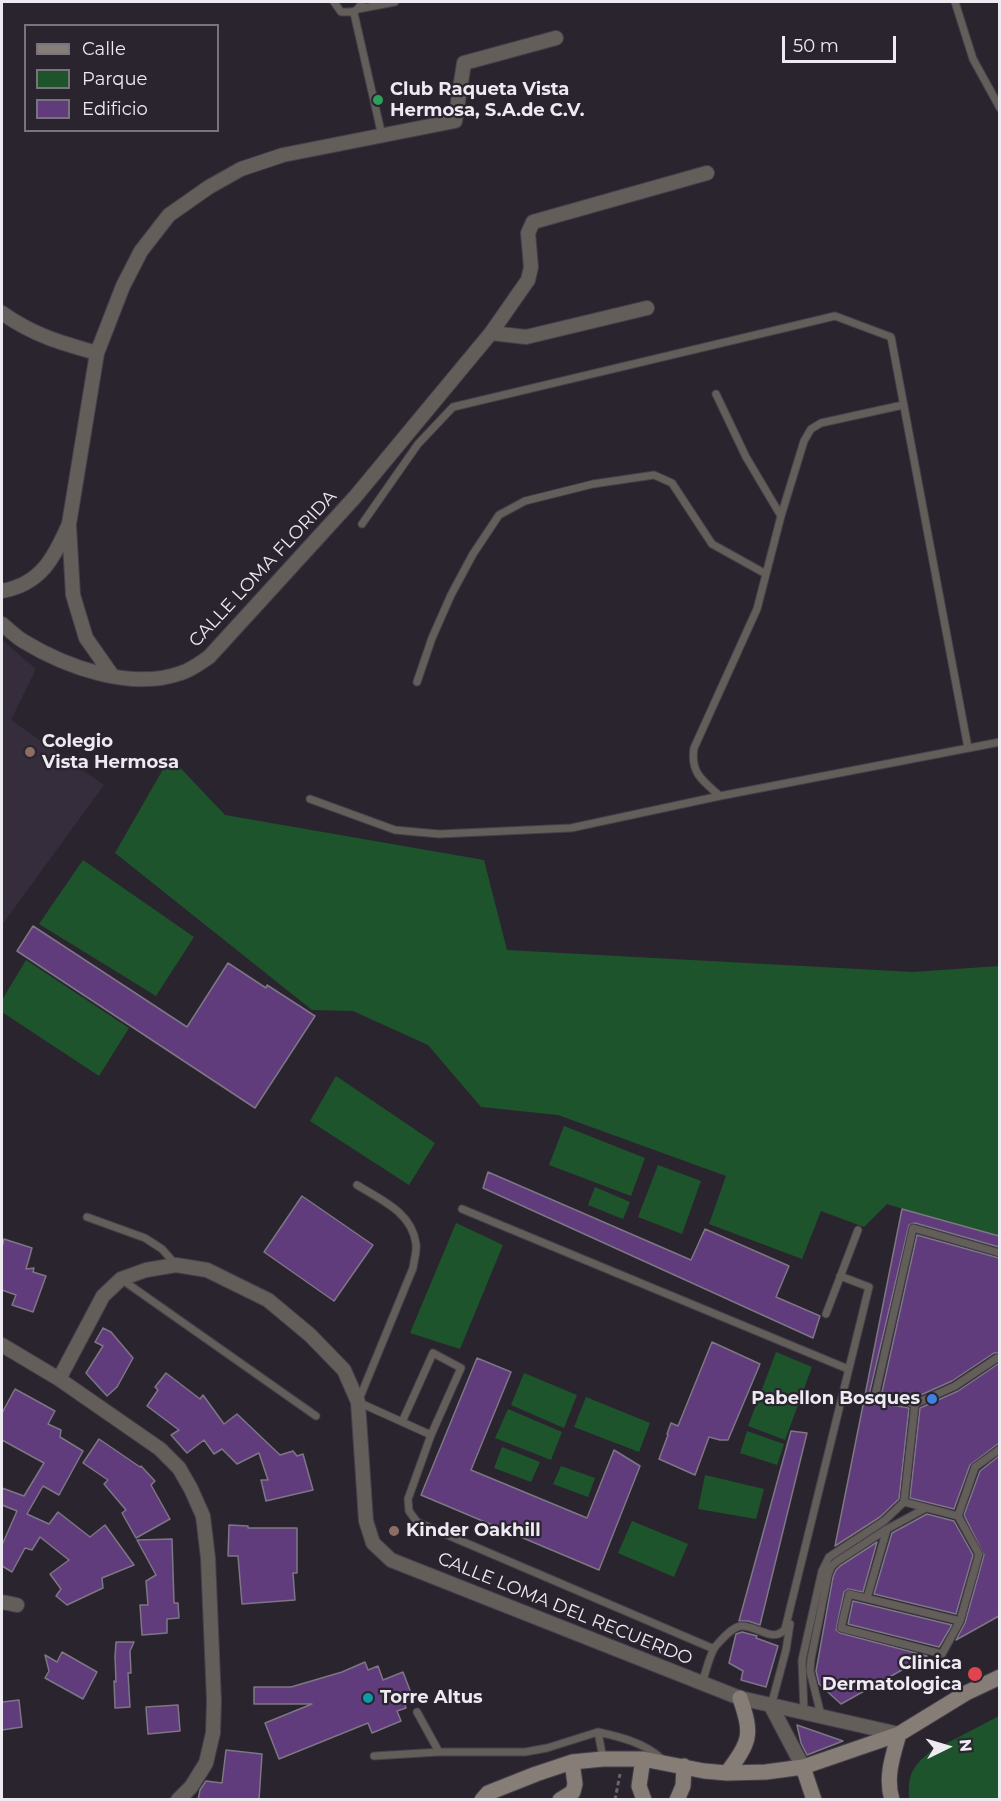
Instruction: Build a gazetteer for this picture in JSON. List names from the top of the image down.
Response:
{
  "streets": {
    "street": ["CALLE LOMA FLORIDA", "CALLE LOMA DEL RECUERDO"]
  },
  "places": [
    "Club Raqueta Vista Hermosa, S.A.de C.V.",
    "Colegio Vista Hermosa",
    "Pabellon Bosques",
    "Kinder Oakhill",
    "Clinica Dermatologica",
    "Torre Altus"
  ],
  "legend": ["Calle", "Parque", "Edificio"],
  "scale_bar": "50 m",
  "north": "right"
}
